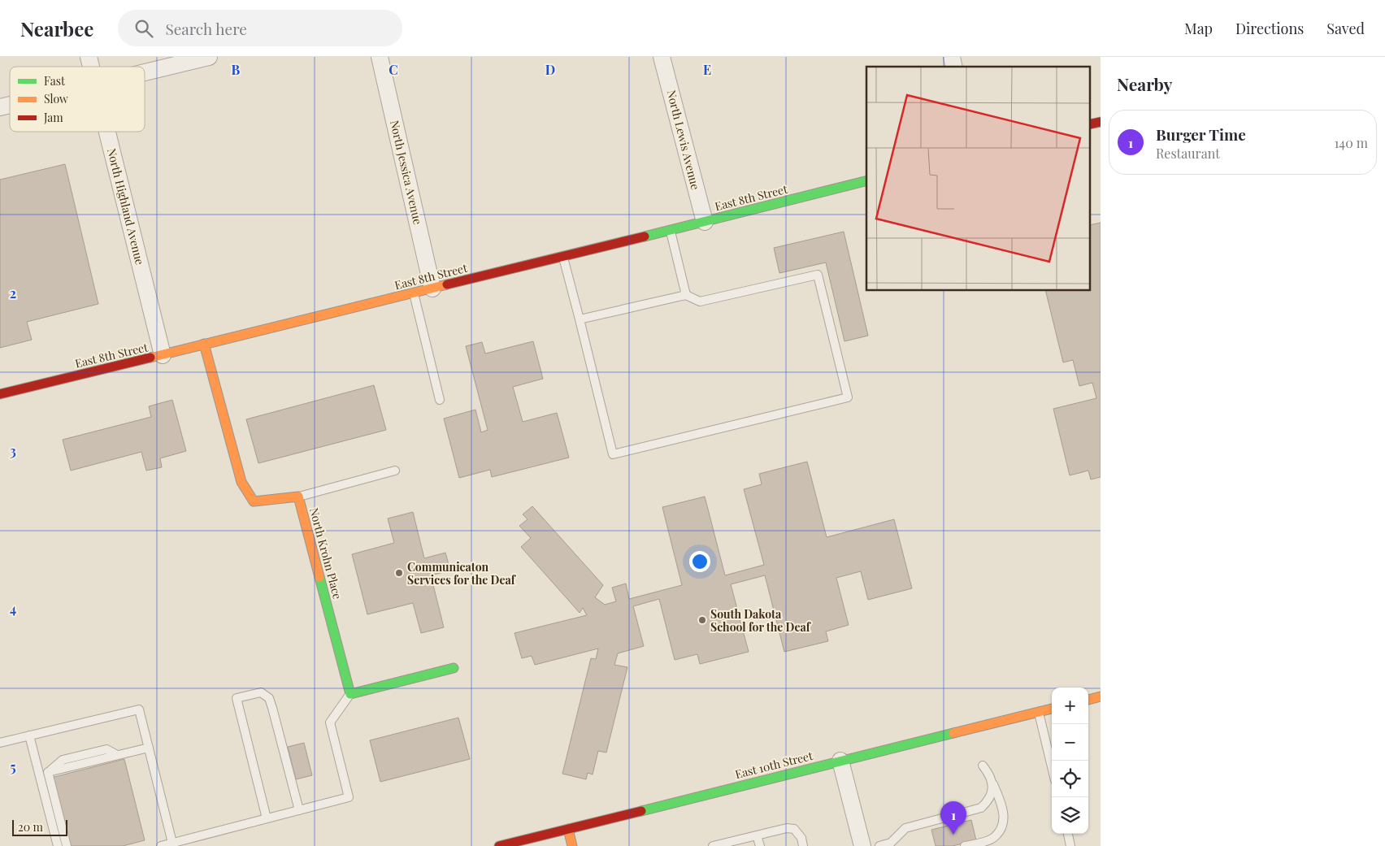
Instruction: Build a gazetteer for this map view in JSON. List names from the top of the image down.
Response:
{
  "streets": {
    "street": [
      "North Lewis Avenue",
      "North Jessica Avenue",
      "East 8th Street",
      "North Highland Avenue",
      "North Krohn Place",
      "East 10th Street"
    ]
  },
  "crossings": [
    ["North Lewis Avenue", "East 8th Street"],
    ["North Jessica Avenue", "East 8th Street"],
    ["East 8th Street", "North Highland Avenue"],
    ["East 8th Street", "North Krohn Place"]
  ],
  "places": ["Communicaton Services for the Deaf", "South Dakota School for the Deaf"],
  "legend": ["Fast", "Slow", "Jam"],
  "scale_bar": "20 m",
  "page": {
    "header": "Nearbee",
    "search": "Search here",
    "nav": ["Map", "Directions", "Saved"],
    "heading": "Nearby",
    "list": [
      {
        "mark": "1",
        "name": "Burger Time",
        "note": "Restaurant",
        "value": "140 m"
      }
    ],
    "map_buttons": ["+", "−"],
    "pins": "1",
    "scale": "20 m"
  },
  "grid": {
    "columns": [
      "B",
      "C",
      "D",
      "E"
    ],
    "rows": [
      "2",
      "3",
      "4",
      "5"
    ]
  }
}
